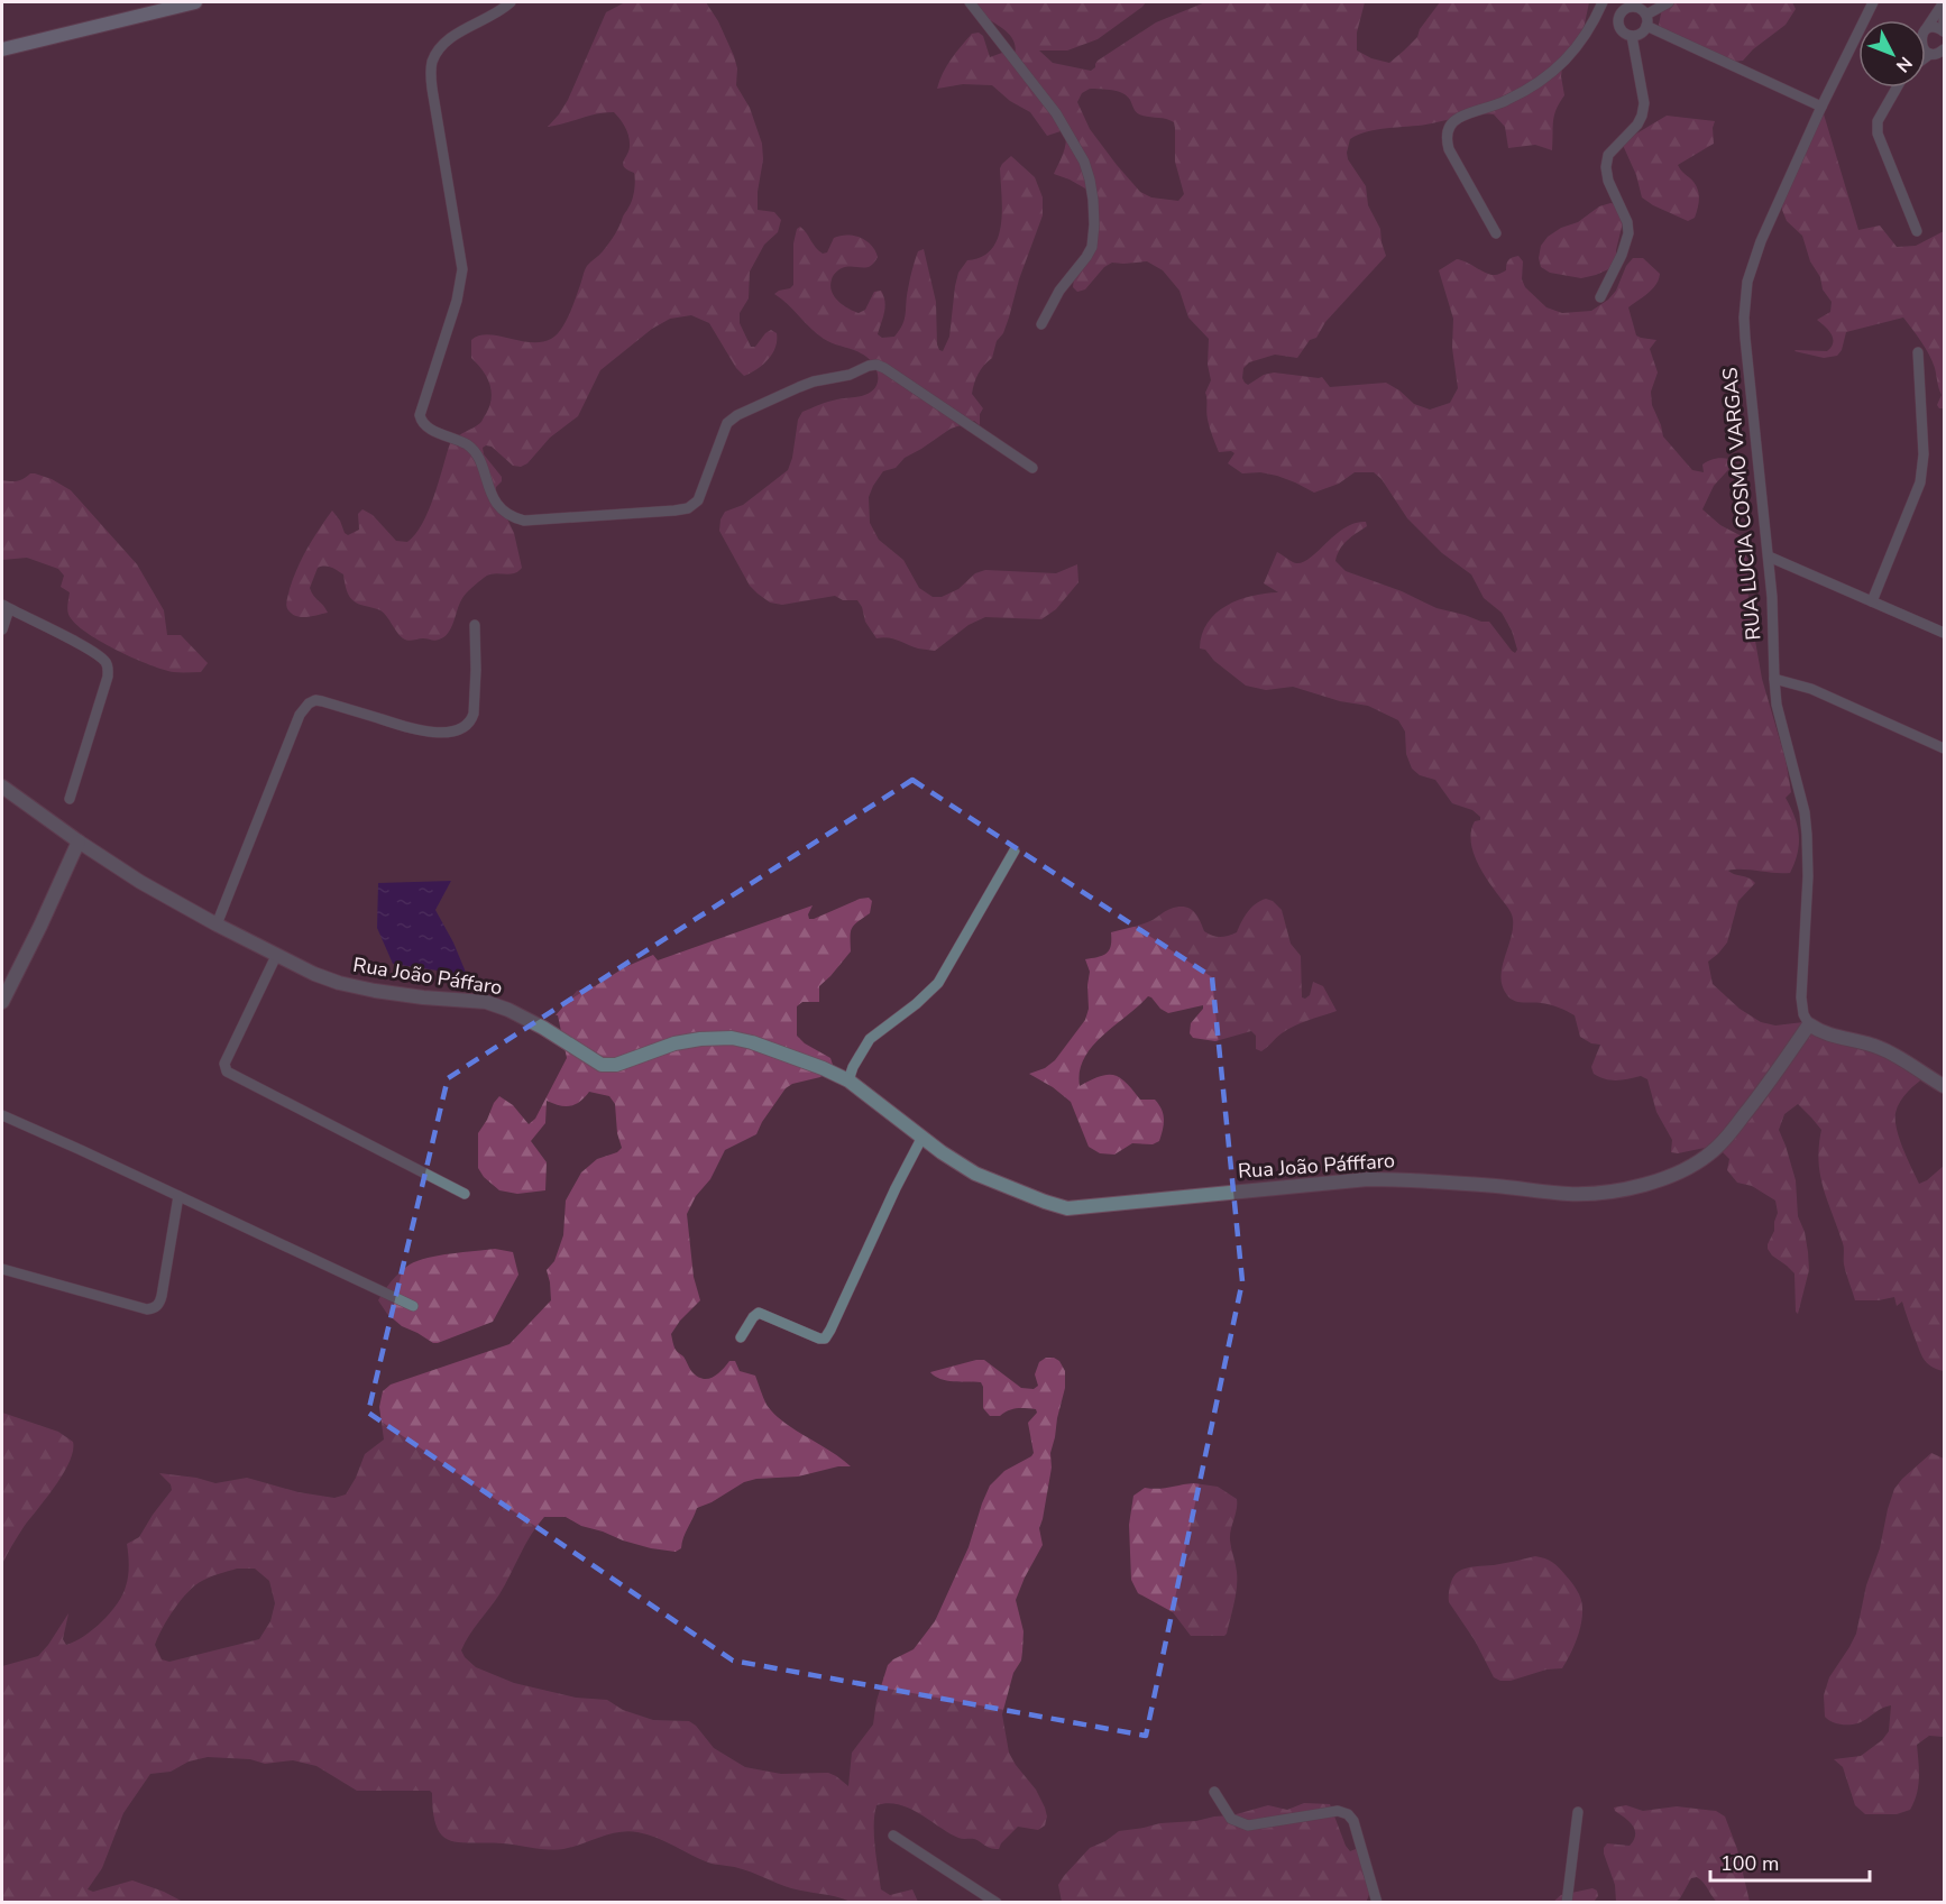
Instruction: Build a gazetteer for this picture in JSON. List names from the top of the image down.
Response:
{
  "streets": {
    "street": ["RUA LUCIA COSMO VARGAS", "Rua João Páffaro", "Rua João Páfffaro"]
  },
  "crossings": [
    ["RUA LUCIA COSMO VARGAS", "Rua João Páfffaro"],
    ["Rua João Páffaro", "Rua João Páfffaro"]
  ],
  "scale_bar": "100 m",
  "north": "bottom right"
}
